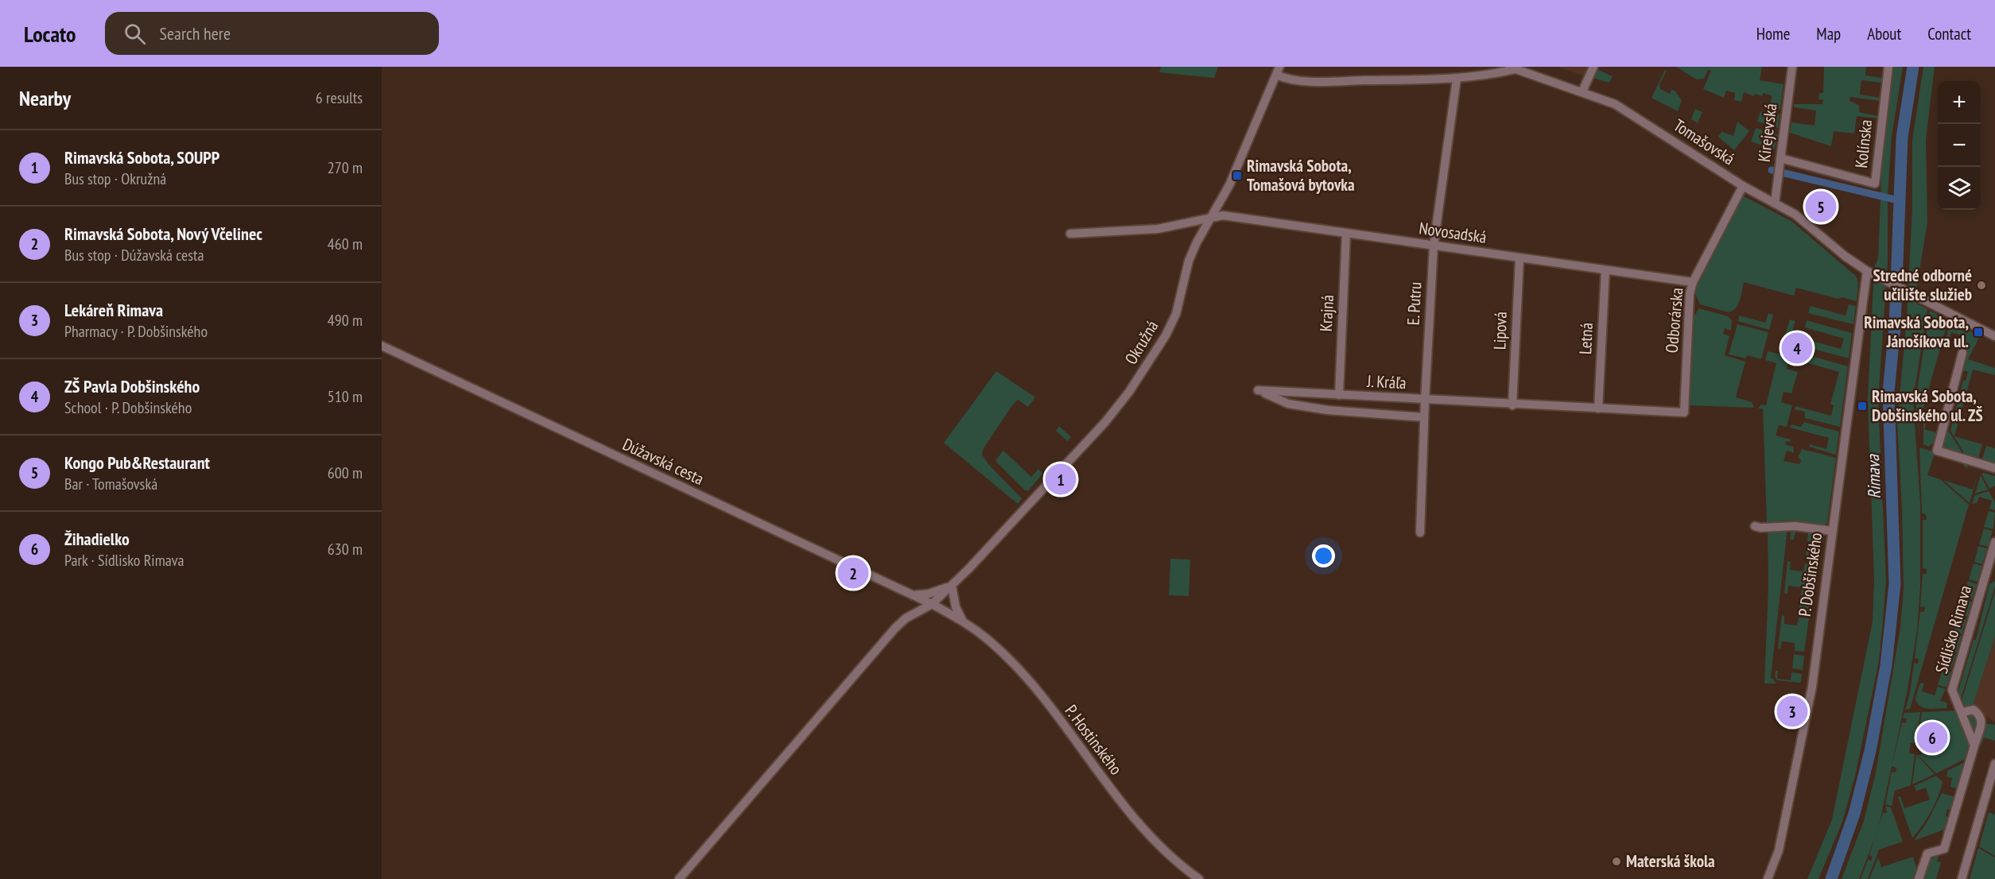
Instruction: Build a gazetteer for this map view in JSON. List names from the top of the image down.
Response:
{
  "streets": {
    "street": [
      "Kirejevská",
      "Tomašovská",
      "Kolínska",
      "Novosadská",
      "E. Putru",
      "Krajná",
      "Odborárska",
      "Lipová",
      "Letná",
      "Okružná",
      "J. Kráľa",
      "Dúžavská cesta",
      "P. Dobšinského",
      "Sídlisko Rimava",
      "P. Hostinského"
    ]
  },
  "crossings": [
    ["Kirejevská", "Tomašovská"],
    ["Kirejevská", "Kolínska"],
    ["Tomašovská", "Odborárska"],
    ["Tomašovská", "P. Dobšinského"],
    ["Novosadská", "E. Putru"],
    ["Novosadská", "Krajná"],
    ["Novosadská", "Odborárska"],
    ["Novosadská", "Lipová"],
    ["Novosadská", "Letná"],
    ["Novosadská", "Okružná"],
    ["E. Putru", "J. Kráľa"],
    ["Krajná", "J. Kráľa"],
    ["Odborárska", "J. Kráľa"],
    ["Lipová", "J. Kráľa"],
    ["Letná", "J. Kráľa"],
    ["Okružná", "Dúžavská cesta"],
    ["Okružná", "P. Hostinského"],
    ["Dúžavská cesta", "P. Hostinského"]
  ],
  "water": ["Rimava"],
  "places": {
    "transit": ["Rimavská Sobota, Tomašová bytovka", "Rimavská Sobota, Jánošíkova ul.", "Rimavská Sobota, Dobšinského ul. ZŠ"],
    "other": ["Stredné odborné učilište služieb", "Materská škola"]
  },
  "page": {
    "header": "Locato",
    "search": "Search here",
    "nav": [
      "Home",
      "Map",
      "About",
      "Contact"
    ],
    "heading": ["Nearby", "6 results"],
    "map_buttons": ["+", "−"],
    "list": [
      {
        "mark": "1",
        "name": "Rimavská Sobota, SOUPP",
        "note": "Bus stop · Okružná",
        "value": "270 m"
      },
      {
        "mark": "2",
        "name": "Rimavská Sobota, Nový Včelinec",
        "note": "Bus stop · Dúžavská cesta",
        "value": "460 m"
      },
      {
        "mark": "3",
        "name": "Lekáreň Rimava",
        "note": "Pharmacy · P. Dobšinského",
        "value": "490 m"
      },
      {
        "mark": "4",
        "name": "ZŠ Pavla Dobšinského",
        "note": "School · P. Dobšinského",
        "value": "510 m"
      },
      {
        "mark": "5",
        "name": "Kongo Pub&Restaurant",
        "note": "Bar · Tomašovská",
        "value": "600 m"
      },
      {
        "mark": "6",
        "name": "Žihadielko",
        "note": "Park · Sídlisko Rimava",
        "value": "630 m"
      }
    ],
    "pins": [
      "5",
      "4",
      "1",
      "2",
      "3",
      "6"
    ]
  }
}
